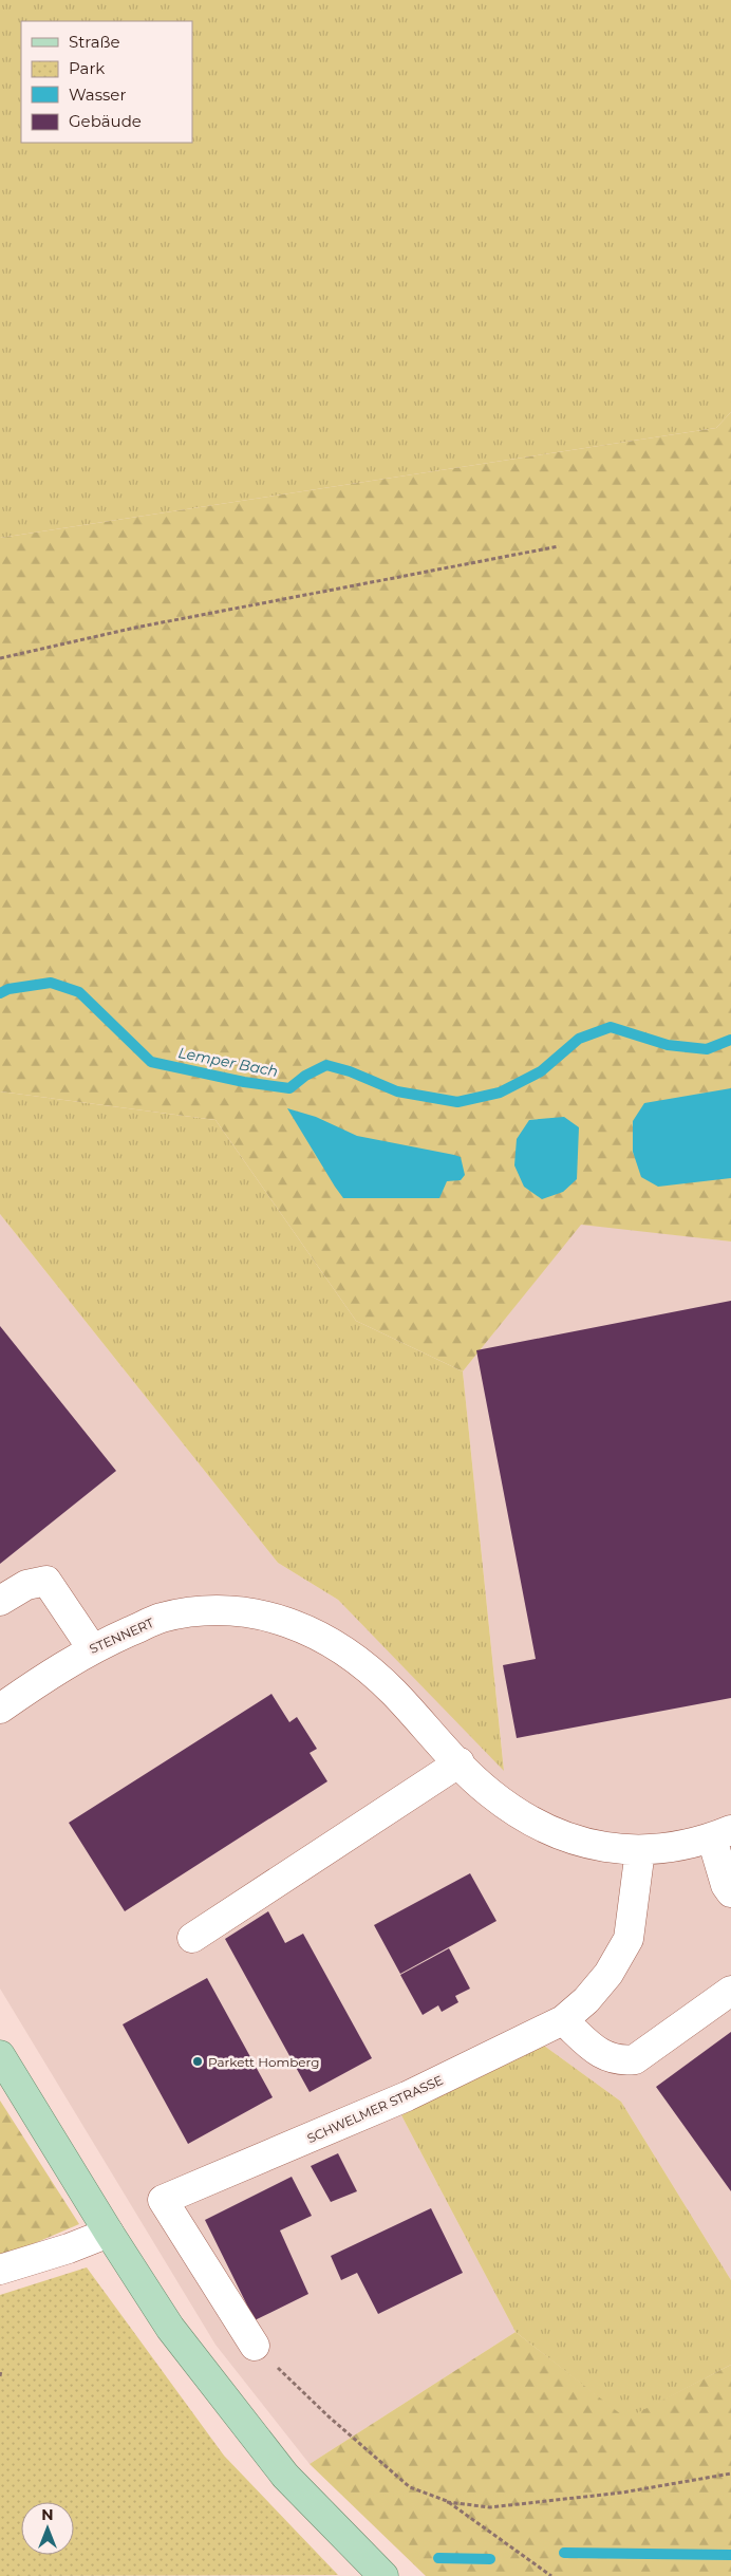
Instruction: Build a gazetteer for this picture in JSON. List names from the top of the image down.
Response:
{
  "streets": {
    "street": ["STENNERT", "SCHWELMER STRASSE"]
  },
  "crossings": [
    ["STENNERT", "SCHWELMER STRASSE"]
  ],
  "water": ["Lemper Bach"],
  "places": ["Parkett Homberg"],
  "legend": [
    "Straße",
    "Park",
    "Wasser",
    "Gebäude"
  ],
  "north": "top"
}
